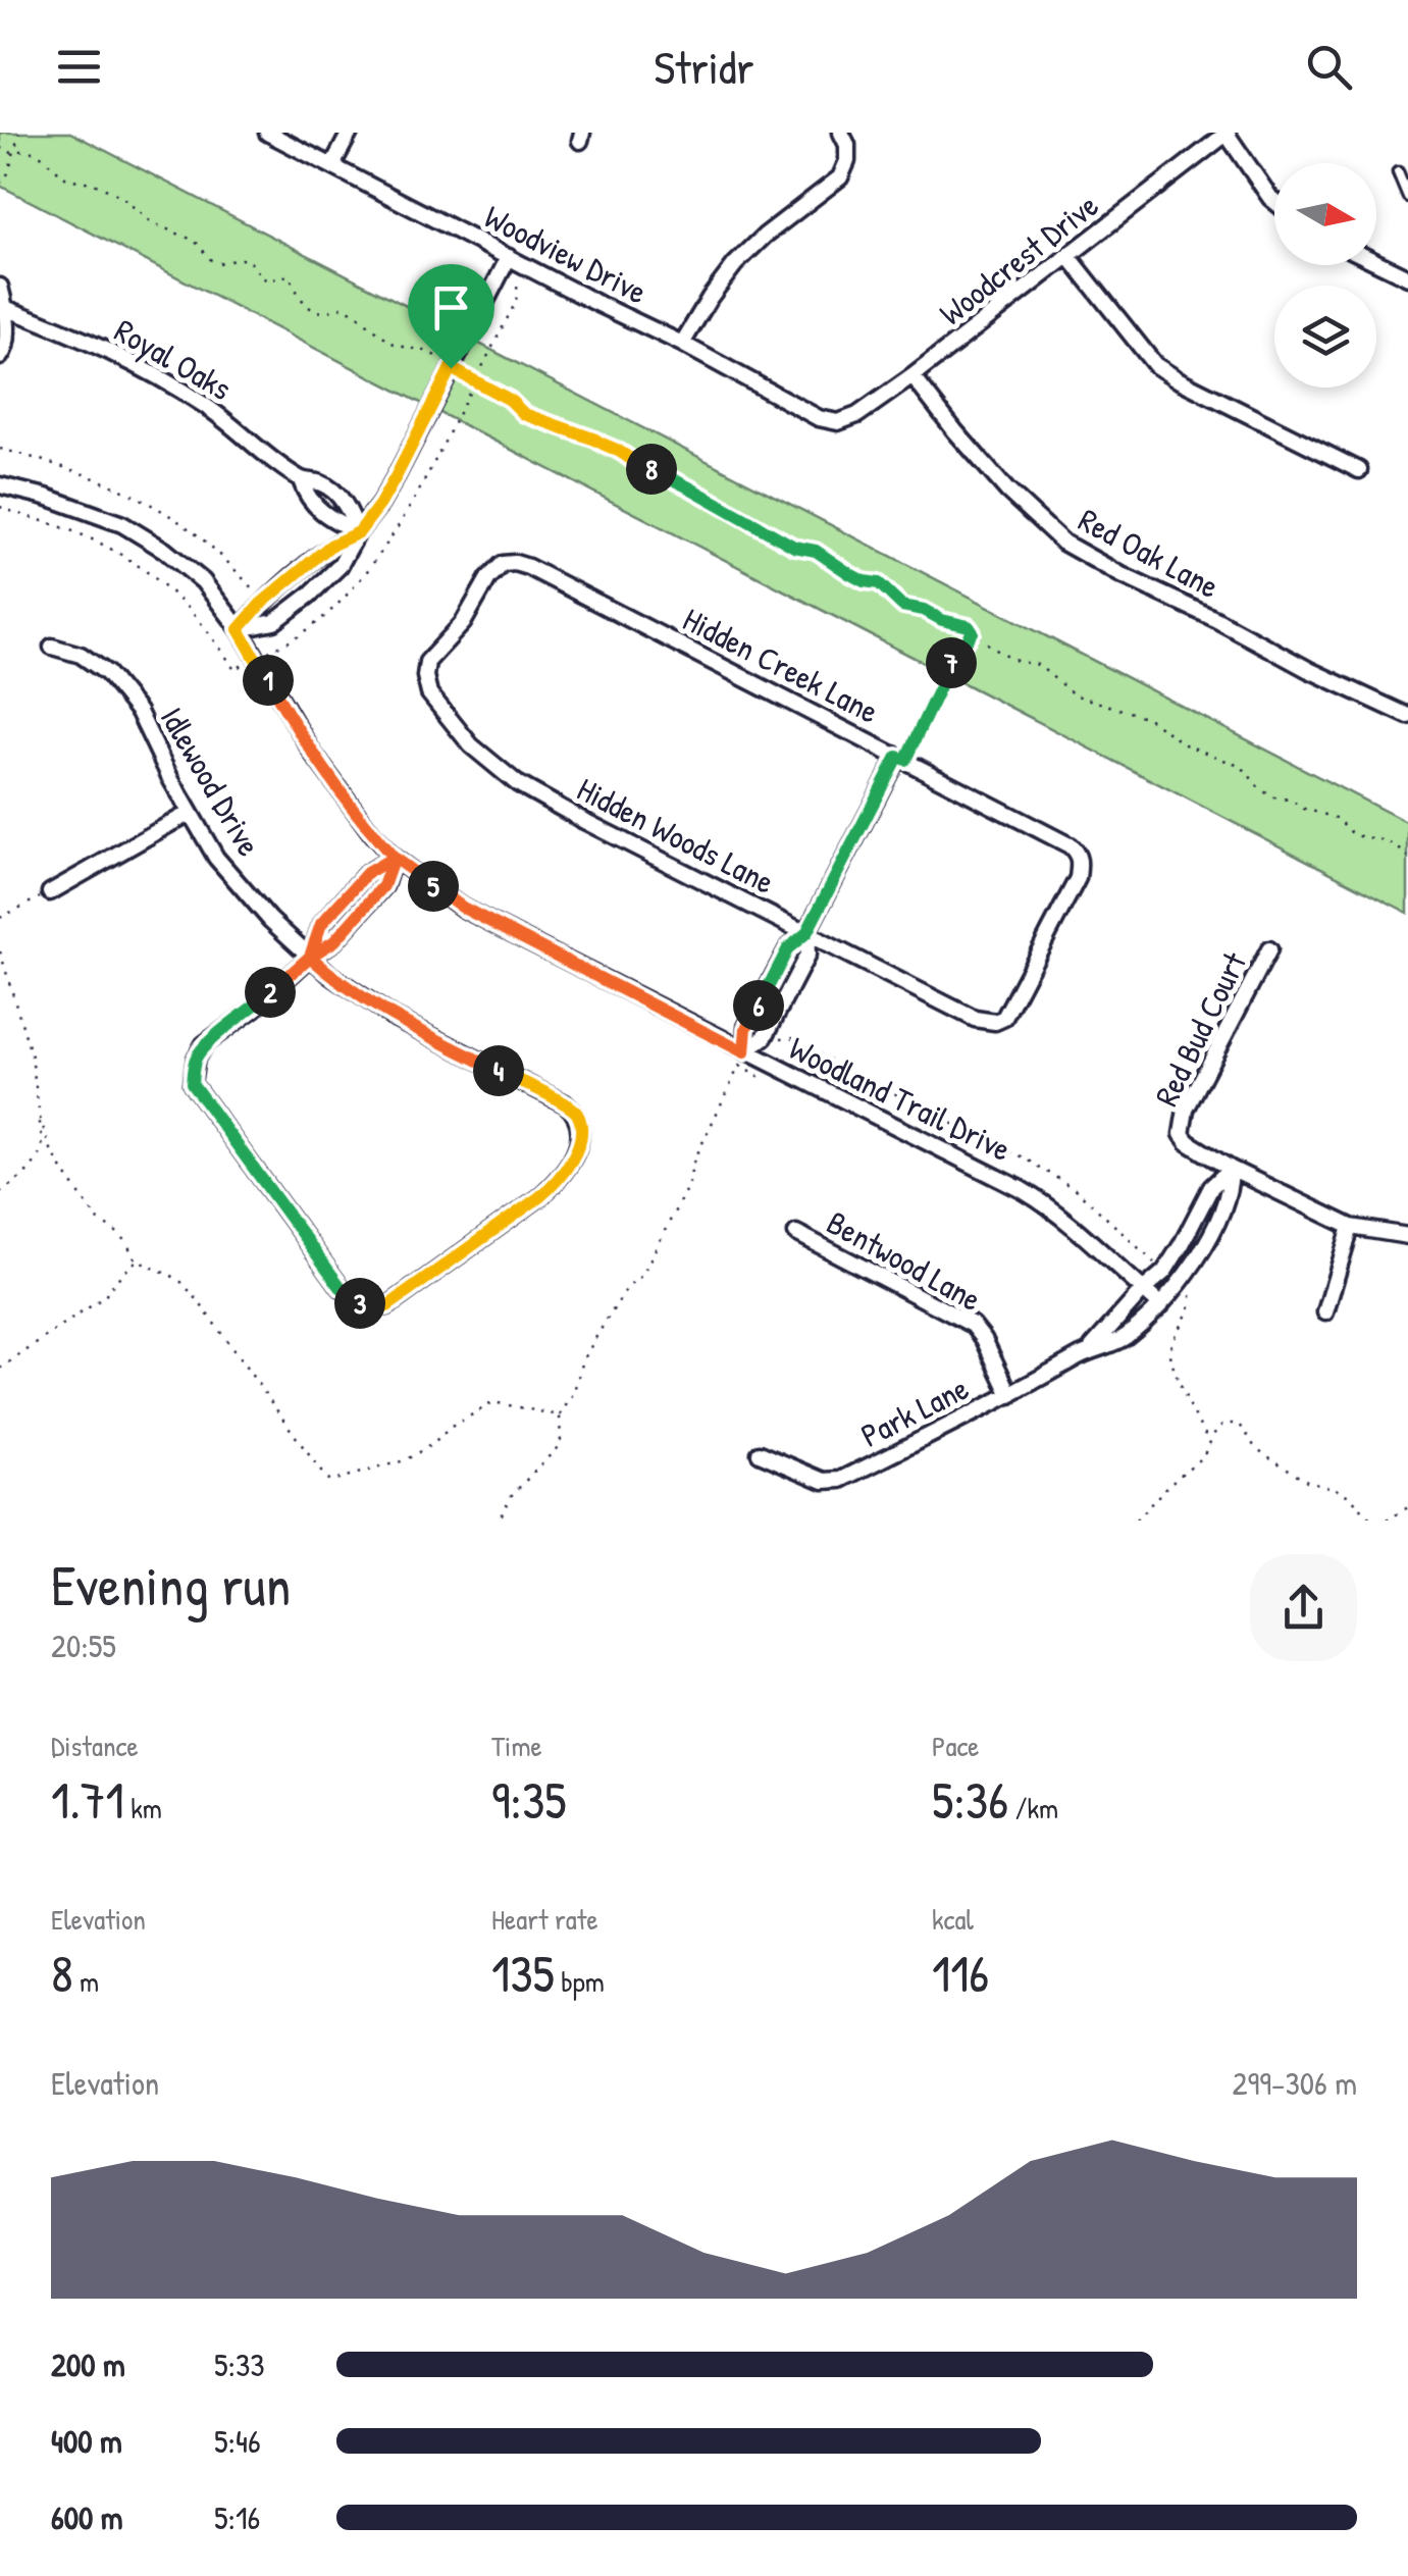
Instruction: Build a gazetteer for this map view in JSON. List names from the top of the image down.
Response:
{
  "streets": {
    "street": [
      "Woodview Drive",
      "Woodcrest Drive",
      "Royal Oaks",
      "Red Oak Lane",
      "Hidden Creek Lane",
      "Idlewood Drive",
      "Hidden Woods Lane",
      "Red Bud Court",
      "Woodland Trail Drive",
      "Bentwood Lane",
      "Park Lane"
    ]
  },
  "crossings": [
    ["Woodview Drive", "Woodcrest Drive"],
    ["Woodcrest Drive", "Red Oak Lane"],
    ["Hidden Creek Lane", "Hidden Woods Lane"],
    ["Red Bud Court", "Park Lane"],
    ["Woodland Trail Drive", "Park Lane"],
    ["Bentwood Lane", "Park Lane"]
  ],
  "north": "right",
  "page": {
    "header": "Stridr",
    "pins": [
      "8",
      "7",
      "1",
      "5",
      "2",
      "6",
      "4",
      "3"
    ],
    "heading": ["Evening run", "20:55"],
    "stats": [
      ["Distance", "1.71 km"],
      ["Time", "9:35"],
      ["Pace", "5:36 /km"],
      ["Elevation", "8 m"],
      ["Heart rate", "135 bpm"],
      ["kcal", "116"]
    ],
    "chart": ["Elevation", "299–306 m"],
    "list": [
      {
        "name": "200 m",
        "note": "5:33"
      },
      {
        "name": "400 m",
        "note": "5:46"
      },
      {
        "name": "600 m",
        "note": "5:16"
      }
    ]
  }
}
